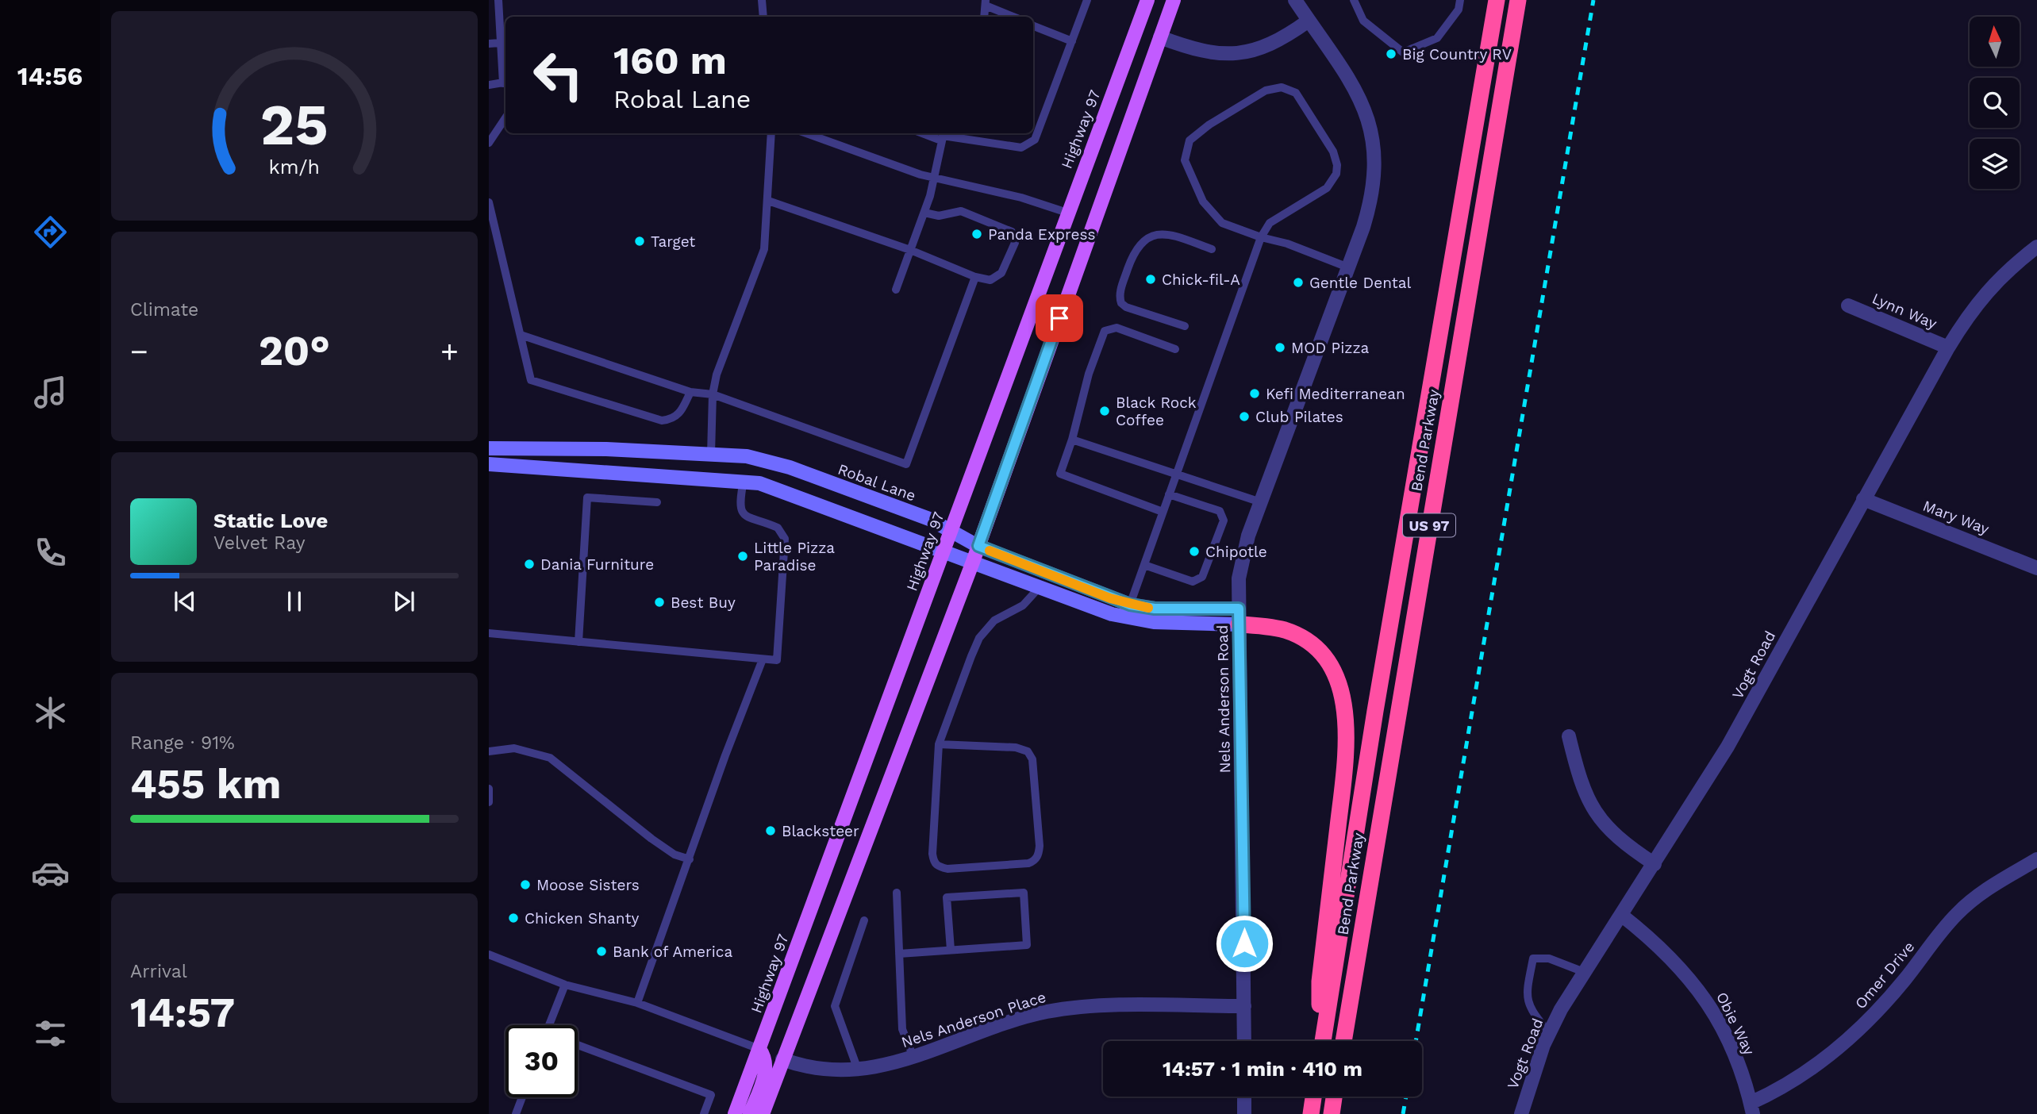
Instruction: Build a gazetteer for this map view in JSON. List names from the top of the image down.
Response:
{
  "streets": {
    "highway": ["Bend Parkway", "US 97"],
    "main road": ["Highway 97", "Robal Lane"],
    "street": [
      "Lynn Way",
      "Mary Way",
      "Vogt Road",
      "Nels Anderson Road",
      "Omer Drive",
      "Nels Anderson Place",
      "Obie Way"
    ]
  },
  "crossings": [
    ["Highway 97", "Robal Lane"],
    ["Lynn Way", "Vogt Road"],
    ["Robal Lane", "Nels Anderson Road"],
    ["Mary Way", "Vogt Road"],
    ["Vogt Road", "Obie Way"],
    ["Nels Anderson Road", "Nels Anderson Place"],
    ["Omer Drive", "Obie Way"]
  ],
  "places": [
    "Big Country RV",
    "Panda Express",
    "Target",
    "Chick-fil-A",
    "Gentle Dental",
    "MOD Pizza",
    "Kefi Mediterranean",
    "Black Rock Coffee",
    "Club Pilates",
    "Chipotle",
    "Little Pizza Paradise",
    "Dania Furniture",
    "Best Buy",
    "Blacksteer",
    "Moose Sisters",
    "Chicken Shanty",
    "Bank of America"
  ],
  "north": "top",
  "page": {
    "tabs": "14:56",
    "turn": ["160 m", "Robal Lane"],
    "tile": [
      "Climate",
      ["Range · 91%", "455 km"],
      ["Arrival", "14:57"]
    ],
    "heat": ["−", "20°", "+"],
    "song": ["Static Love", "Velvet Ray"],
    "limit": "30",
    "trip": "14:57 · 1 min · 410 m",
    "gauge": ["25", "km/h"]
  }
}
